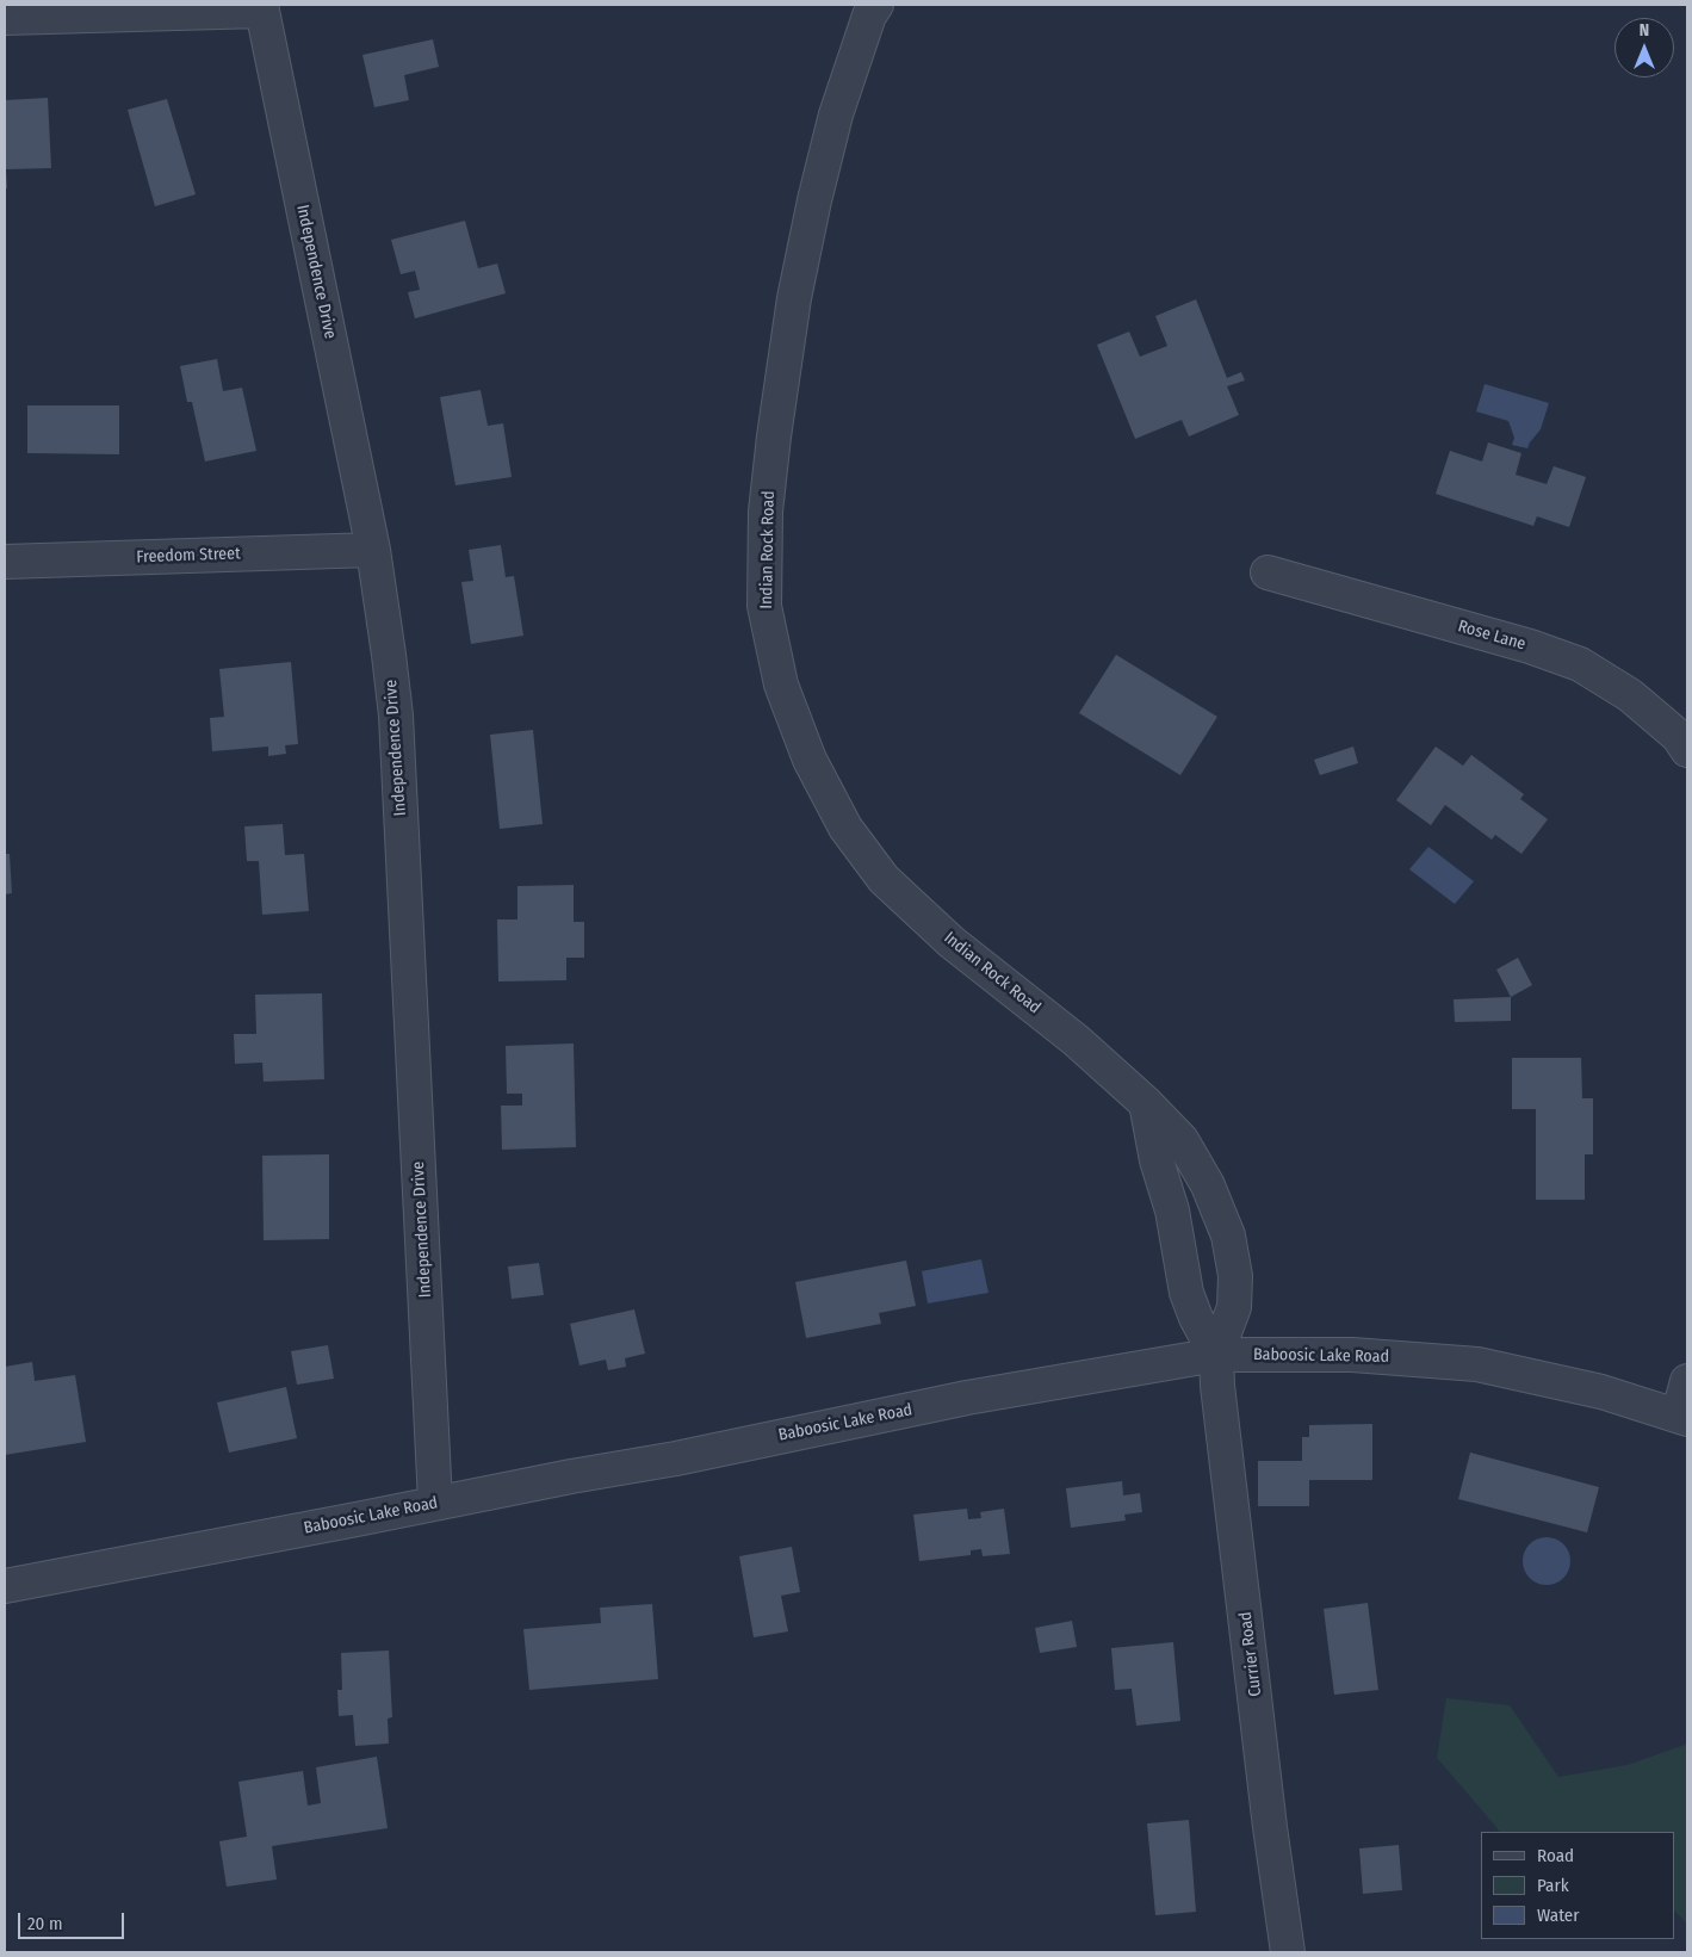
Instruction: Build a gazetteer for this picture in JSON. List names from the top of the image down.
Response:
{
  "streets": {
    "street": [
      "Independence Drive",
      "Indian Rock Road",
      "Freedom Street",
      "Rose Lane",
      "Baboosic Lake Road",
      "Currier Road"
    ]
  },
  "crossings": [
    ["Independence Drive", "Freedom Street"],
    ["Independence Drive", "Baboosic Lake Road"],
    ["Indian Rock Road", "Baboosic Lake Road"],
    ["Indian Rock Road", "Currier Road"],
    ["Baboosic Lake Road", "Currier Road"]
  ],
  "legend": ["Road", "Park", "Water"],
  "scale_bar": "20 m",
  "north": "top"
}
